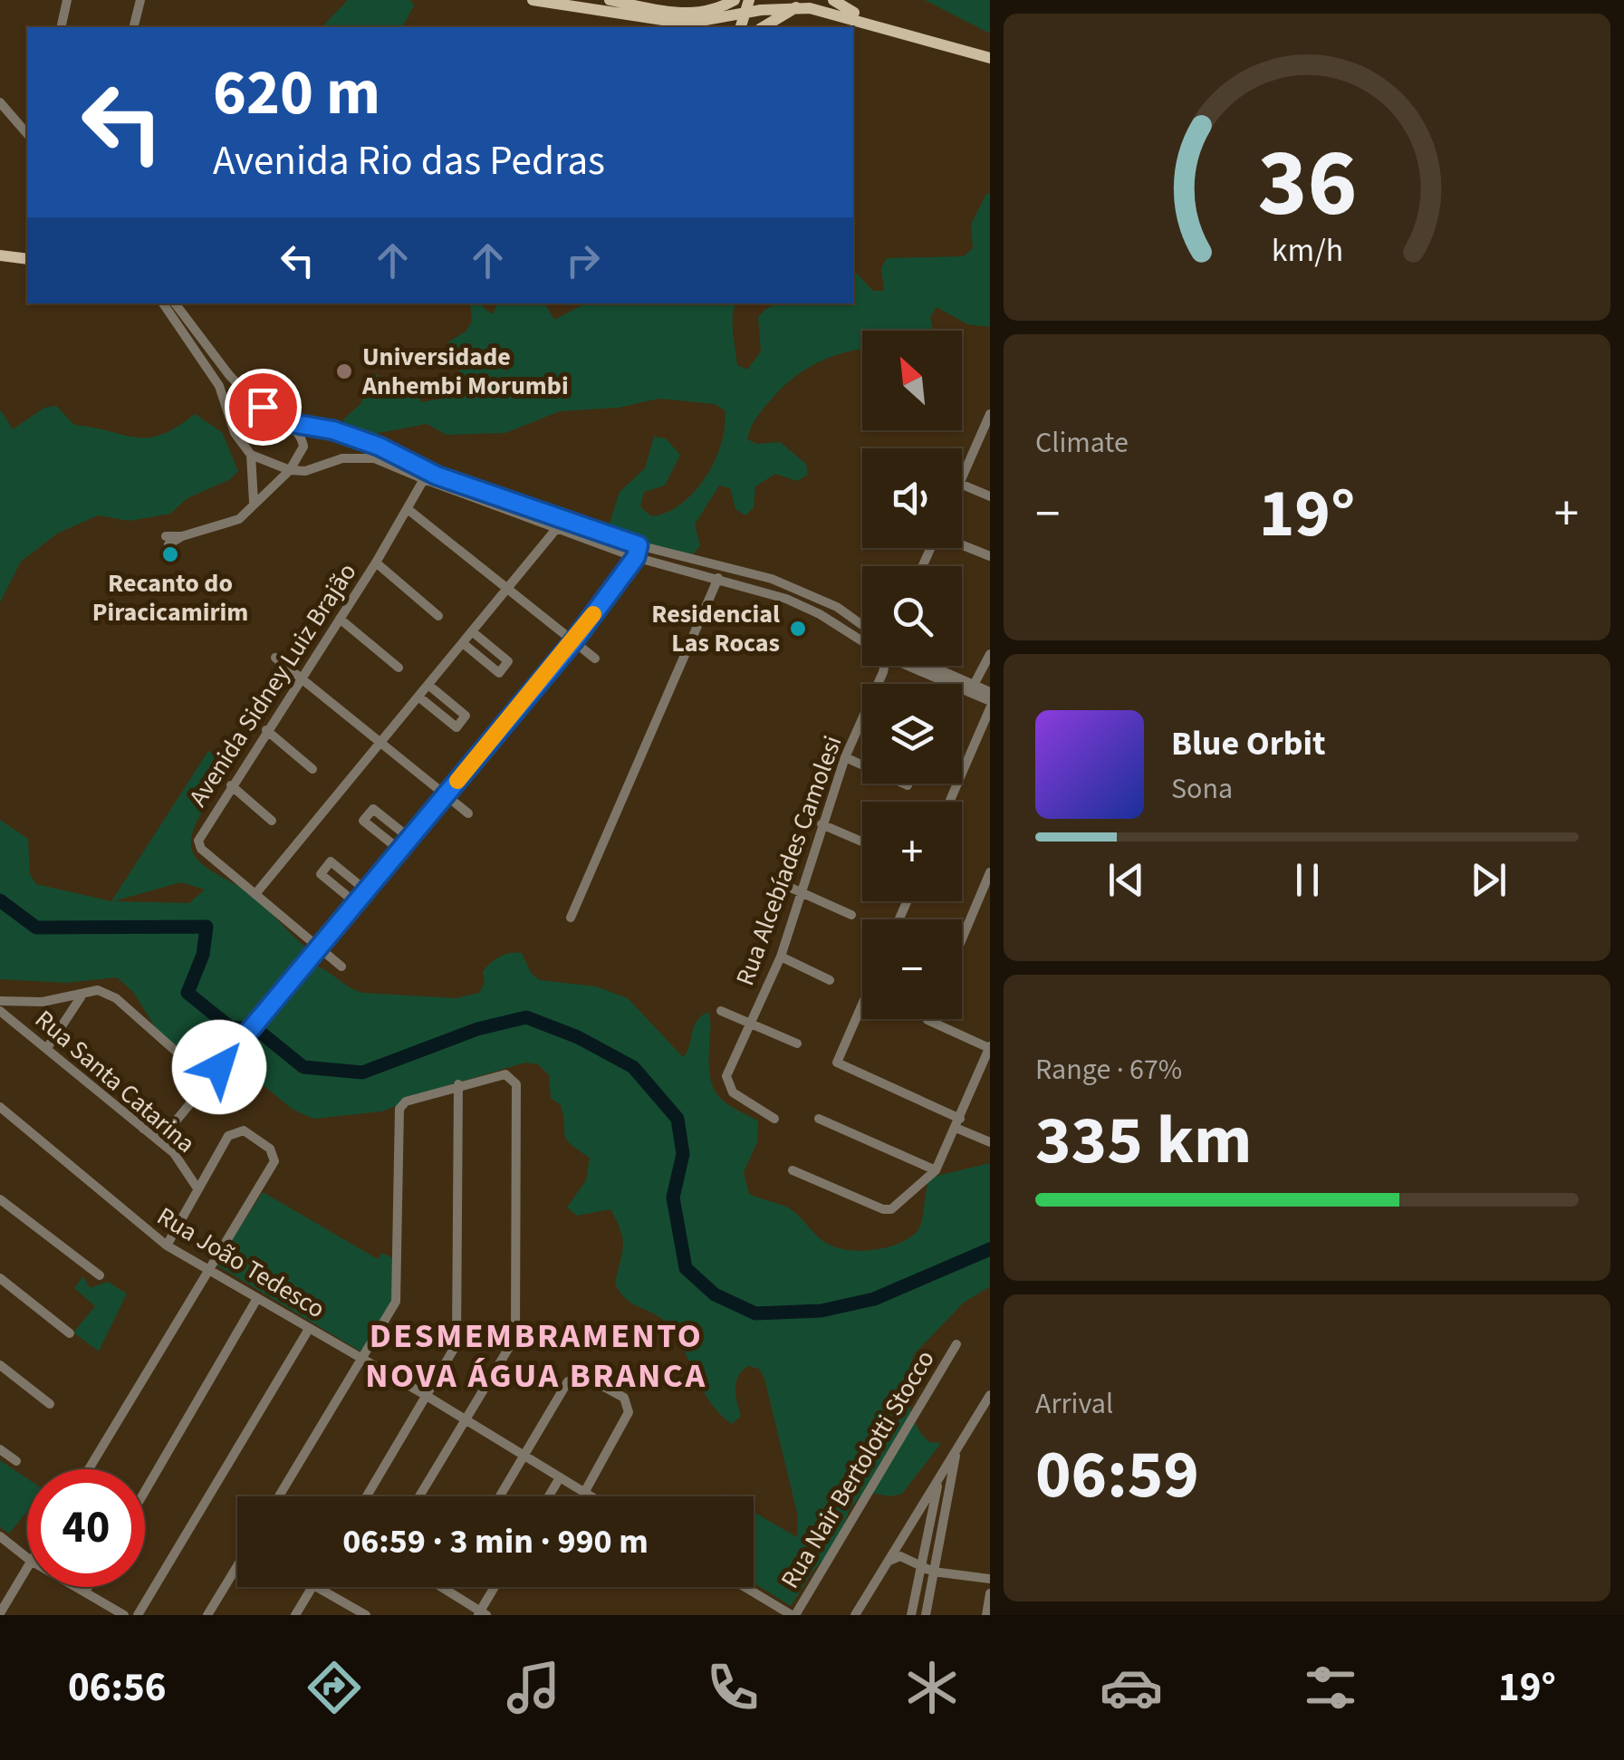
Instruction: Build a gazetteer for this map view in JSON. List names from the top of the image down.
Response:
{
  "streets": {
    "street": [
      "Avenida Sidney Luiz Brajão",
      "Rua Alcebíades Camolesi",
      "Rua Santa Catarina",
      "Rua João Tedesco",
      "Rua Nair Bertolotti Stocco"
    ]
  },
  "districts": ["DESMEMBRAMENTO NOVA ÁGUA BRANCA"],
  "places": ["Universidade Anhembi Morumbi", "Recanto do Piracicamirim", "Residencial Las Rocas"],
  "north": "top left",
  "page": {
    "turn": ["620 m", "Avenida Rio das Pedras"],
    "map_buttons": ["+", "−"],
    "tile": [
      "Climate",
      ["Range · 67%", "335 km"],
      ["Arrival", "06:59"]
    ],
    "heat": ["−", "19°", "+"],
    "song": ["Blue Orbit", "Sona"],
    "limit": "40",
    "trip": "06:59 · 3 min · 990 m",
    "tabs": ["06:56", "19°"],
    "gauge": ["36", "km/h"]
  }
}
